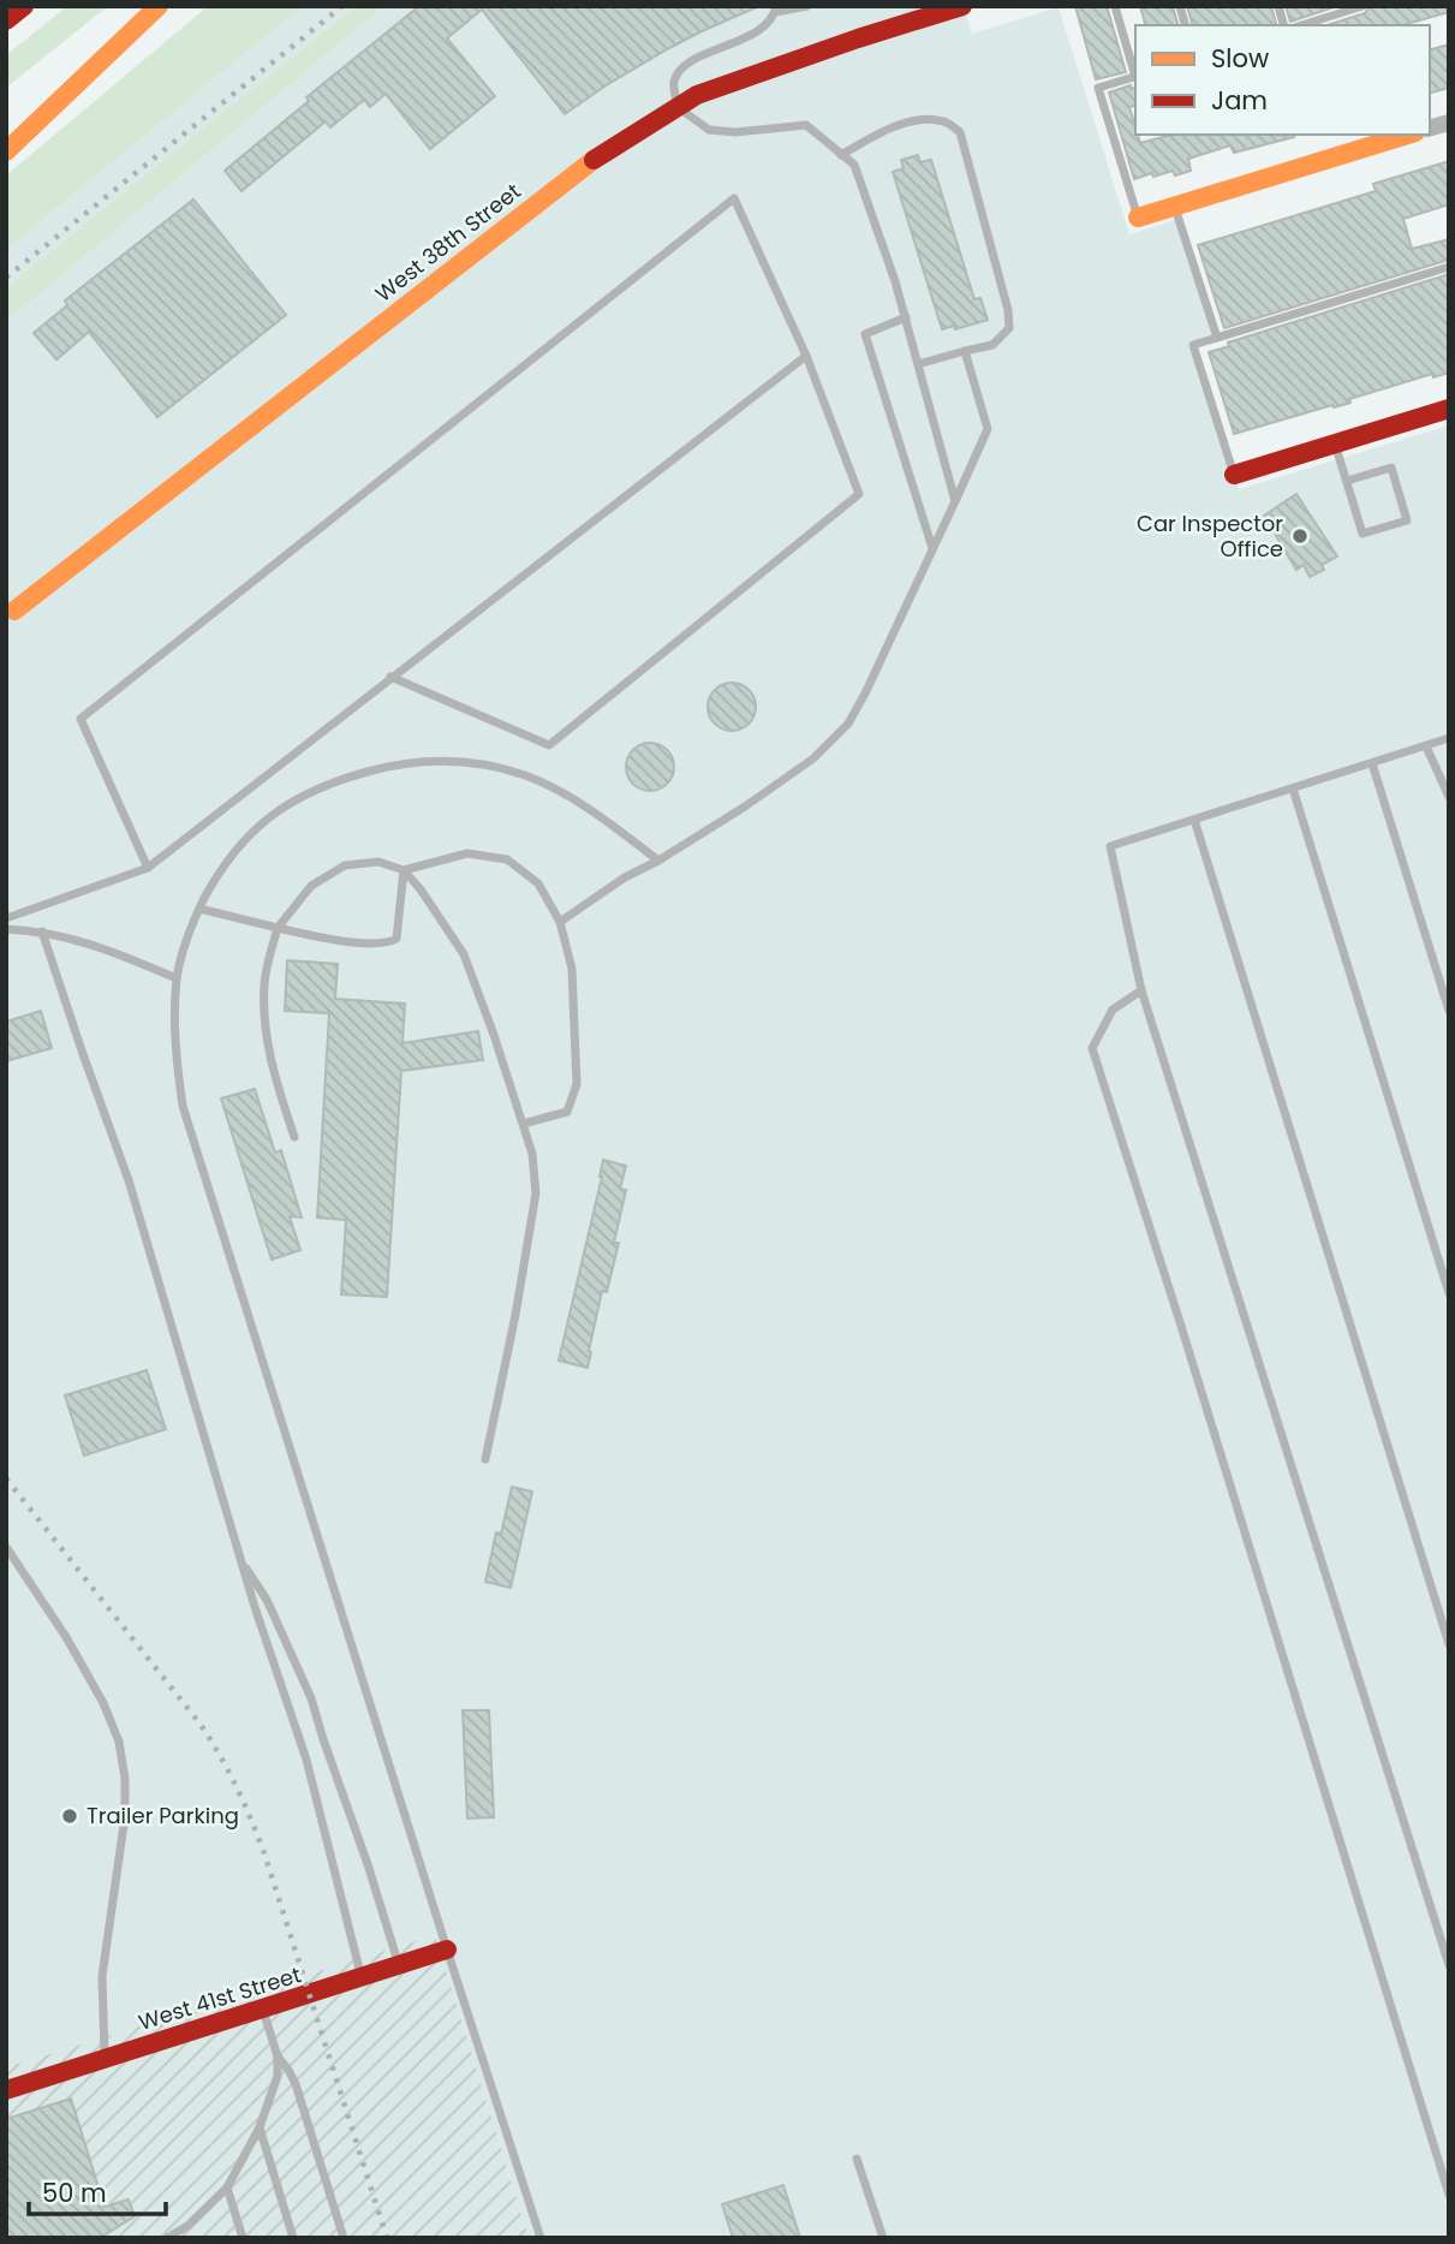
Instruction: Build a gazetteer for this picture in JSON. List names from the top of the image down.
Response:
{
  "streets": {
    "main road": ["West 38th Street", "West 41st Street"]
  },
  "places": ["Car Inspector Office", "Trailer Parking"],
  "legend": ["Slow", "Jam"],
  "scale_bar": "50 m"
}
